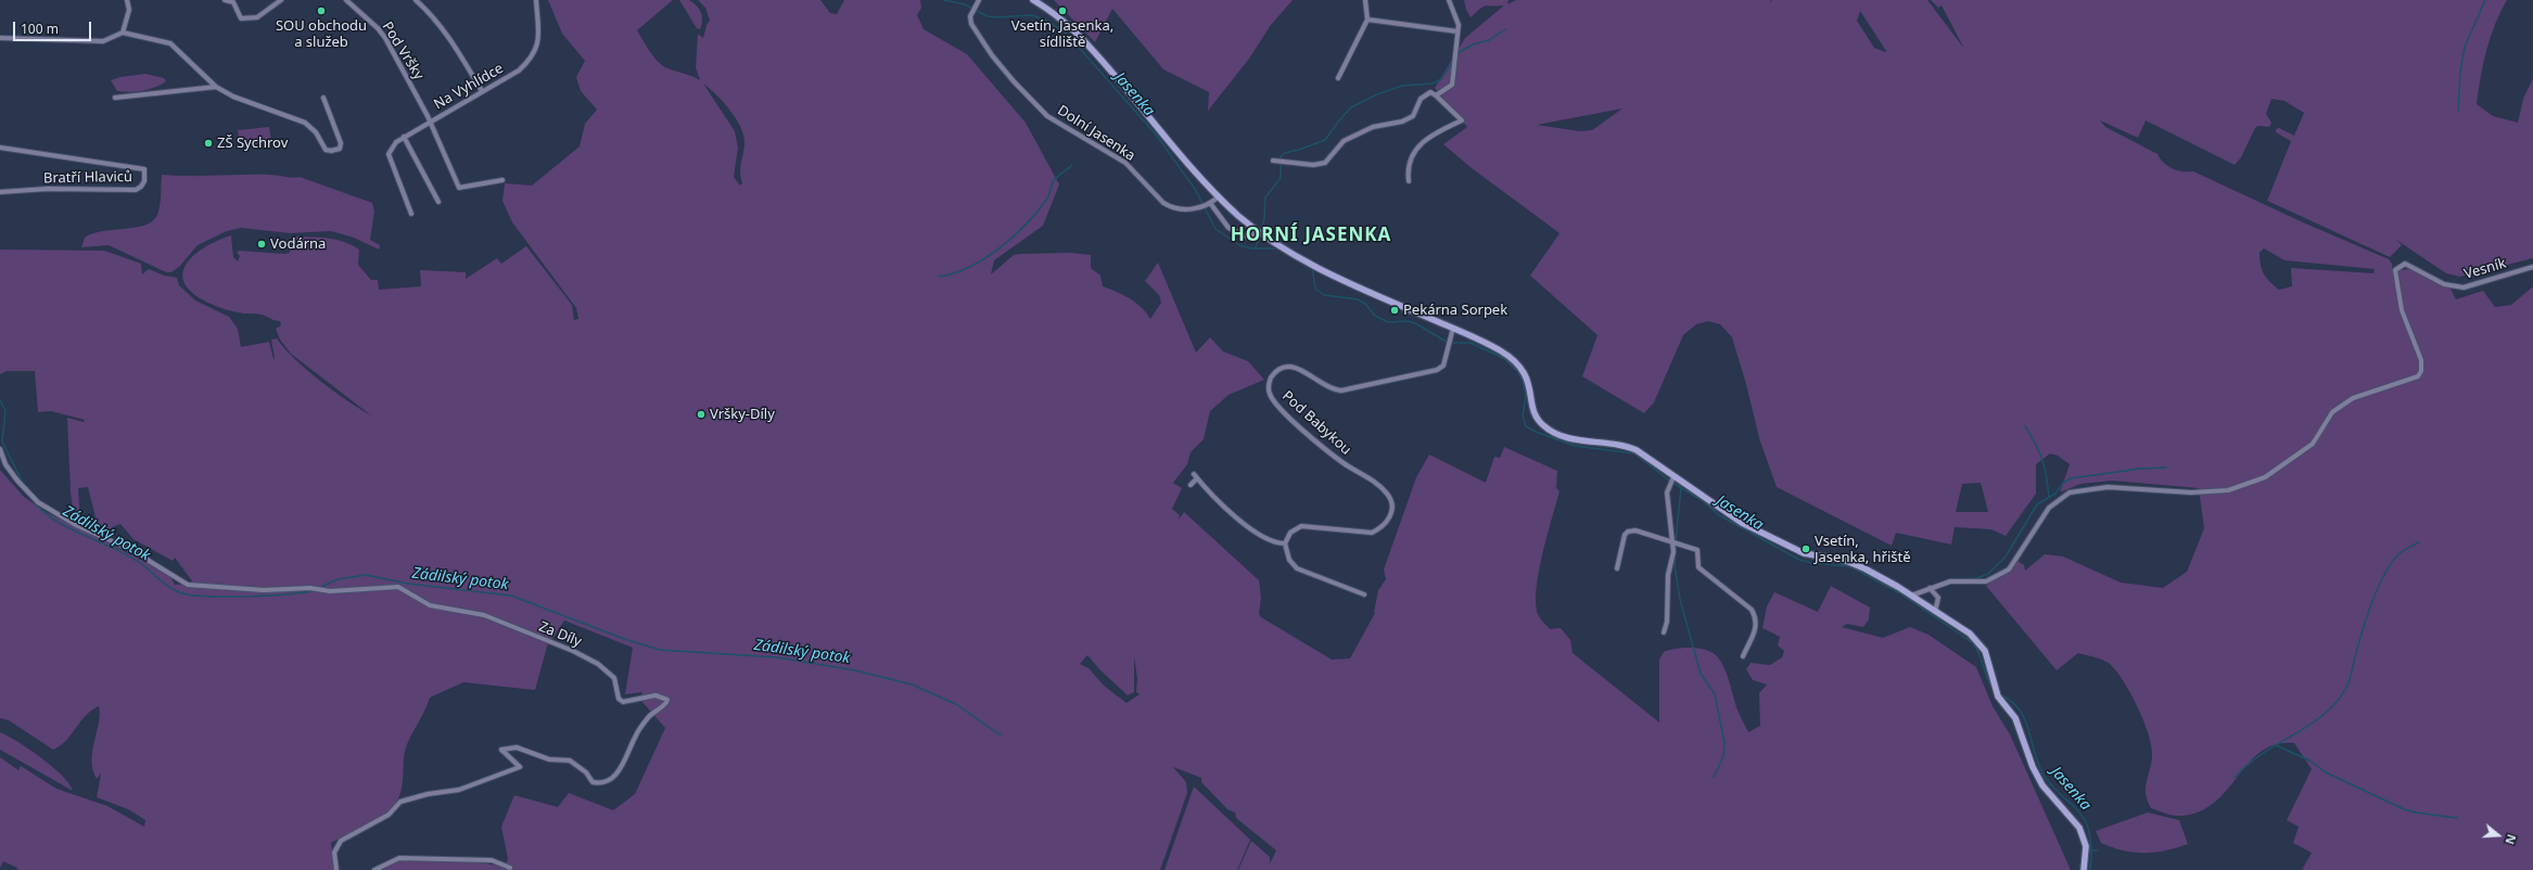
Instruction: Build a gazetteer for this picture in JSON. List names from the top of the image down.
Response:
{
  "streets": {
    "street": [
      "Pod Vršky",
      "Na Vyhlídce",
      "Dolní Jasenka",
      "Bratří Hlaviců",
      "Vesník",
      "Pod Babykou",
      "Za Díly"
    ]
  },
  "crossings": [
    ["Pod Vršky", "Na Vyhlídce"]
  ],
  "districts": ["HORNÍ JASENKA"],
  "water": ["Jasenka", "Zádilský potok"],
  "places": [
    "SOU obchodu a služeb",
    "Vsetín, Jasenka, sídliště",
    "ZŠ Sychrov",
    "Vodárna",
    "Pekárna Sorpek",
    "Vršky-Díly",
    "Vsetín, Jasenka, hřiště"
  ],
  "scale_bar": "100 m",
  "north": "right"
}
